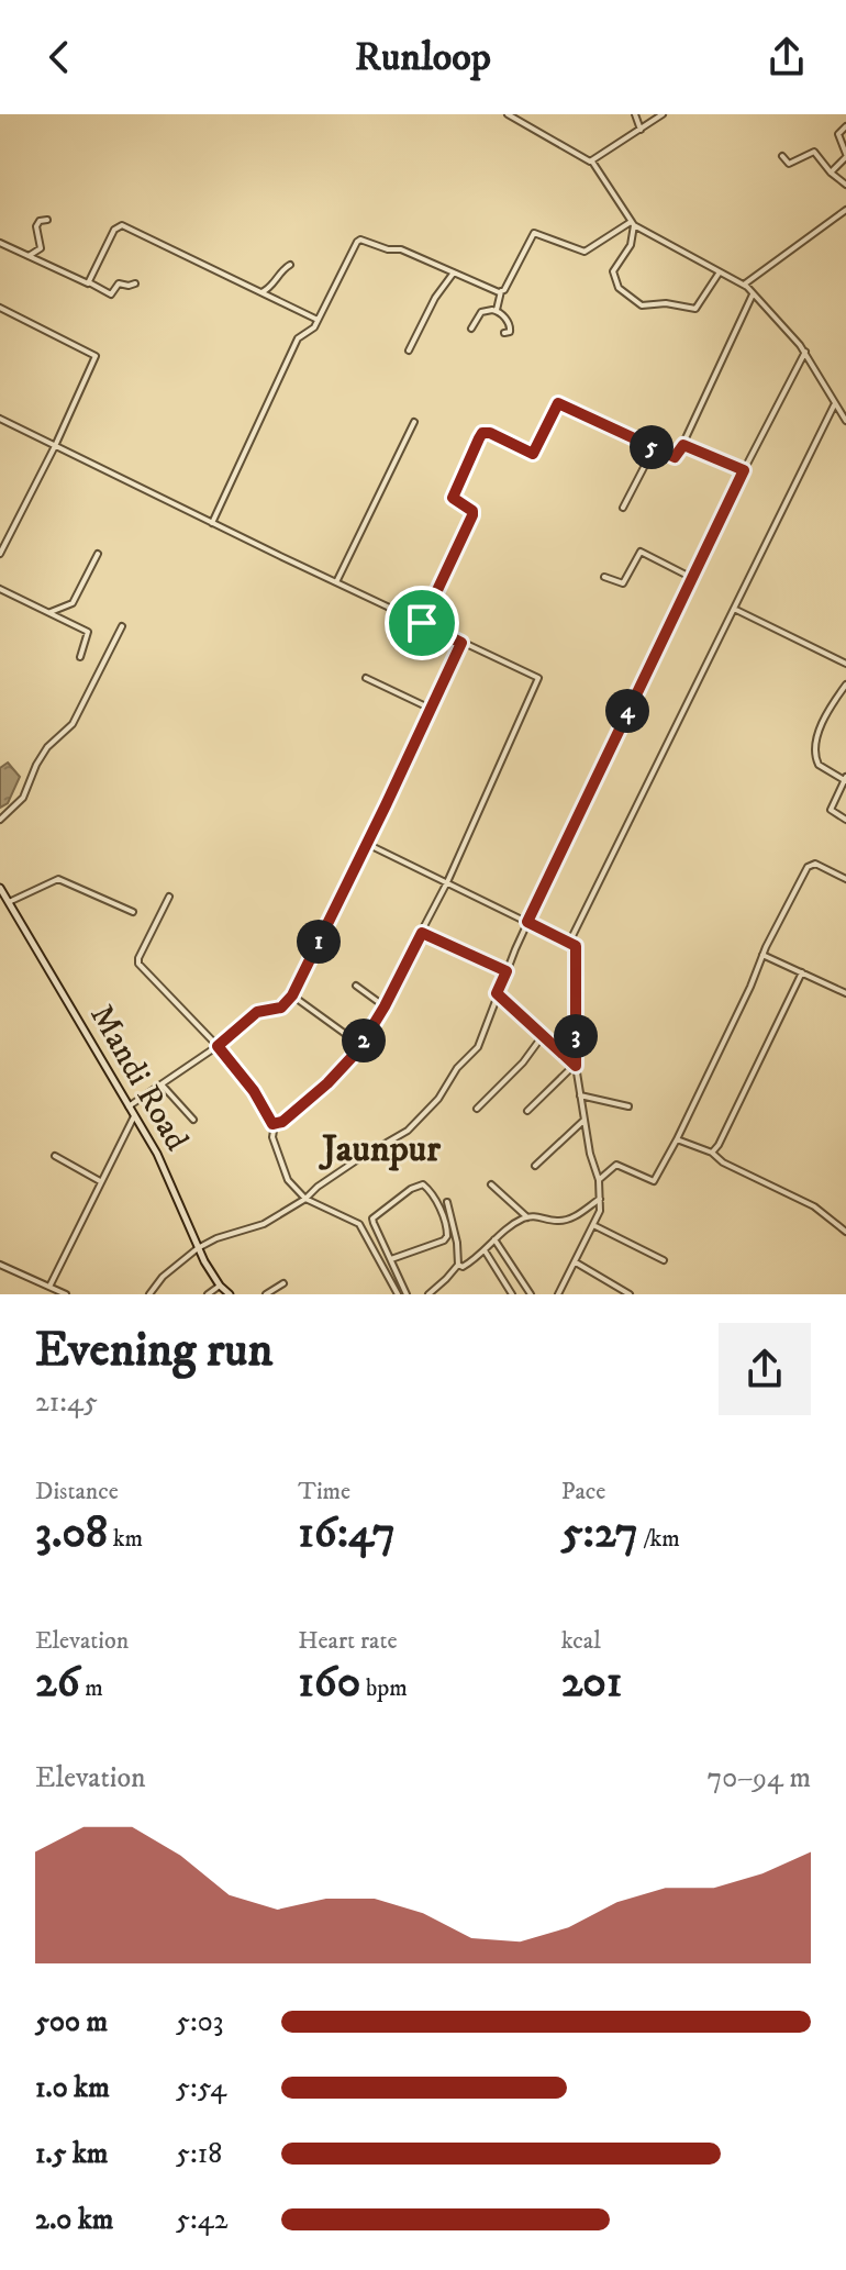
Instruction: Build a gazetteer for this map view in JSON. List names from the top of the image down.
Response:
{
  "streets": {
    "street": ["Mandi Road"]
  },
  "districts": ["Jaunpur"],
  "page": {
    "header": "Runloop",
    "pins": [
      "5",
      "4",
      "1",
      "3",
      "2"
    ],
    "heading": ["Evening run", "21:45"],
    "stats": [
      ["Distance", "3.08 km"],
      ["Time", "16:47"],
      ["Pace", "5:27 /km"],
      ["Elevation", "26 m"],
      ["Heart rate", "160 bpm"],
      ["kcal", "201"]
    ],
    "chart": ["Elevation", "70–94 m"],
    "list": [
      {
        "name": "500 m",
        "note": "5:03"
      },
      {
        "name": "1.0 km",
        "note": "5:54"
      },
      {
        "name": "1.5 km",
        "note": "5:18"
      },
      {
        "name": "2.0 km",
        "note": "5:42"
      }
    ]
  }
}
